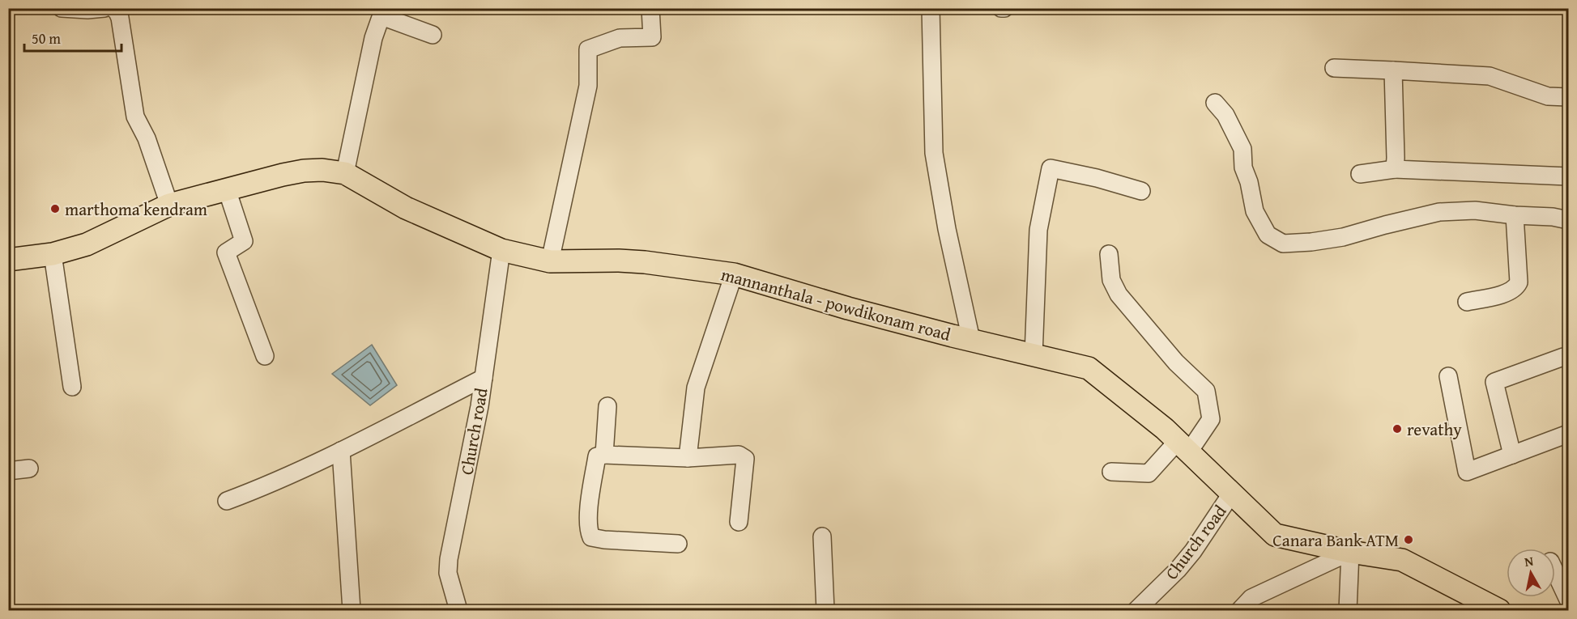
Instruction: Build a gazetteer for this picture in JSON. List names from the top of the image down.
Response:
{
  "streets": {
    "main road": ["mannanthala - powdikonam road"],
    "street": ["Church road"]
  },
  "crossings": [
    ["mannanthala - powdikonam road", "Church road"]
  ],
  "places": ["marthoma kendram", "revathy", "Canara Bank ATM"],
  "scale_bar": "50 m",
  "north": "top"
}
